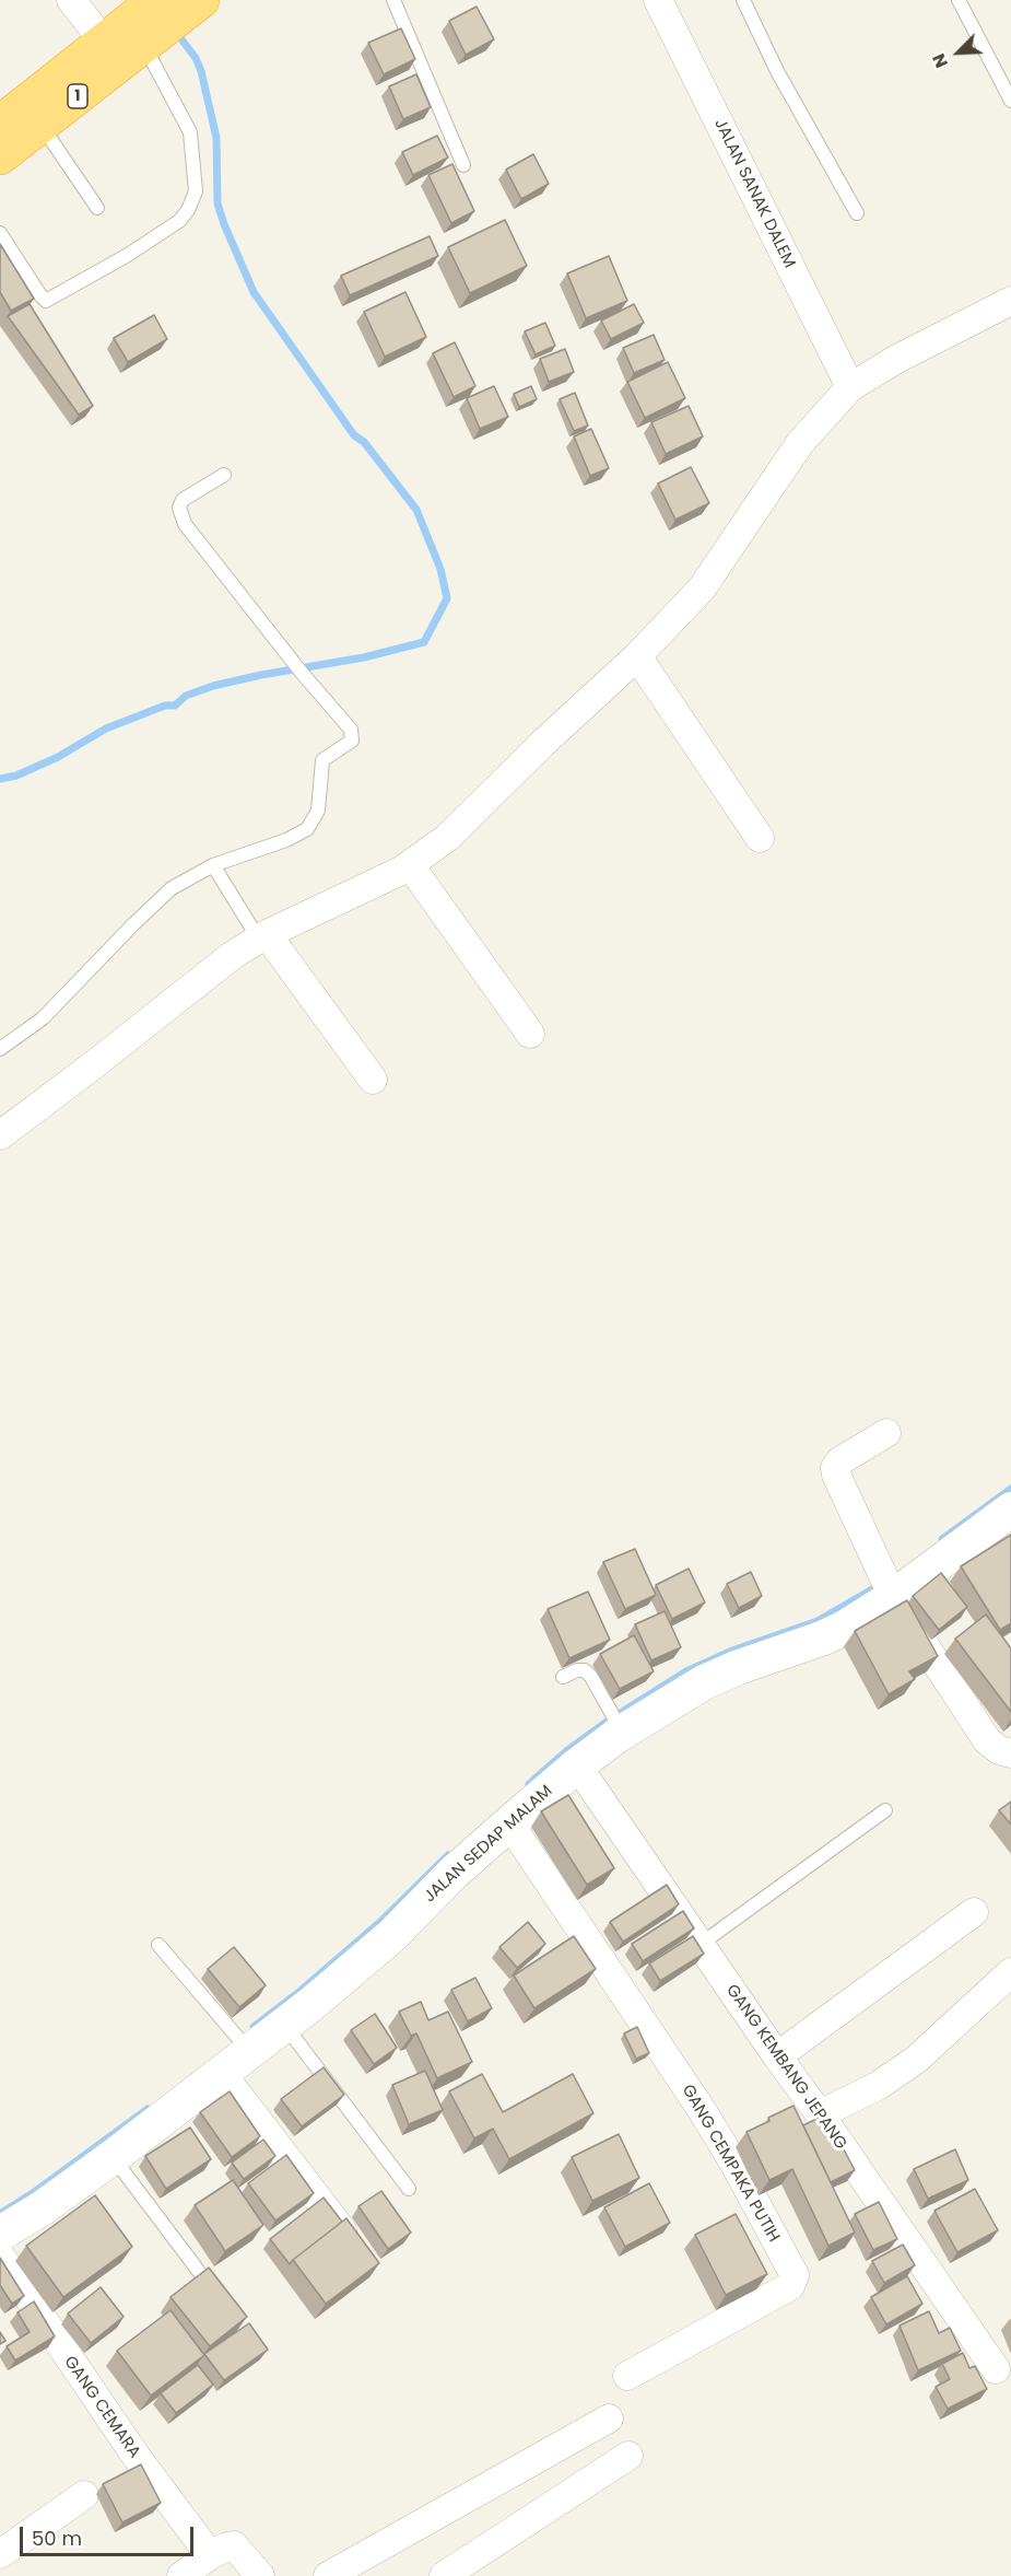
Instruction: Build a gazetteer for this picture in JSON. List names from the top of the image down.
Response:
{
  "streets": {
    "highway": ["1"],
    "street": [
      "JALAN SANAK DALEM",
      "JALAN SEDAP MALAM",
      "GANG KEMBANG JEPANG",
      "GANG CEMPAKA PUTIH",
      "GANG CEMARA"
    ]
  },
  "crossings": [
    ["JALAN SEDAP MALAM", "GANG KEMBANG JEPANG"],
    ["JALAN SEDAP MALAM", "GANG CEMPAKA PUTIH"]
  ],
  "scale_bar": "50 m",
  "north": "bottom left"
}
